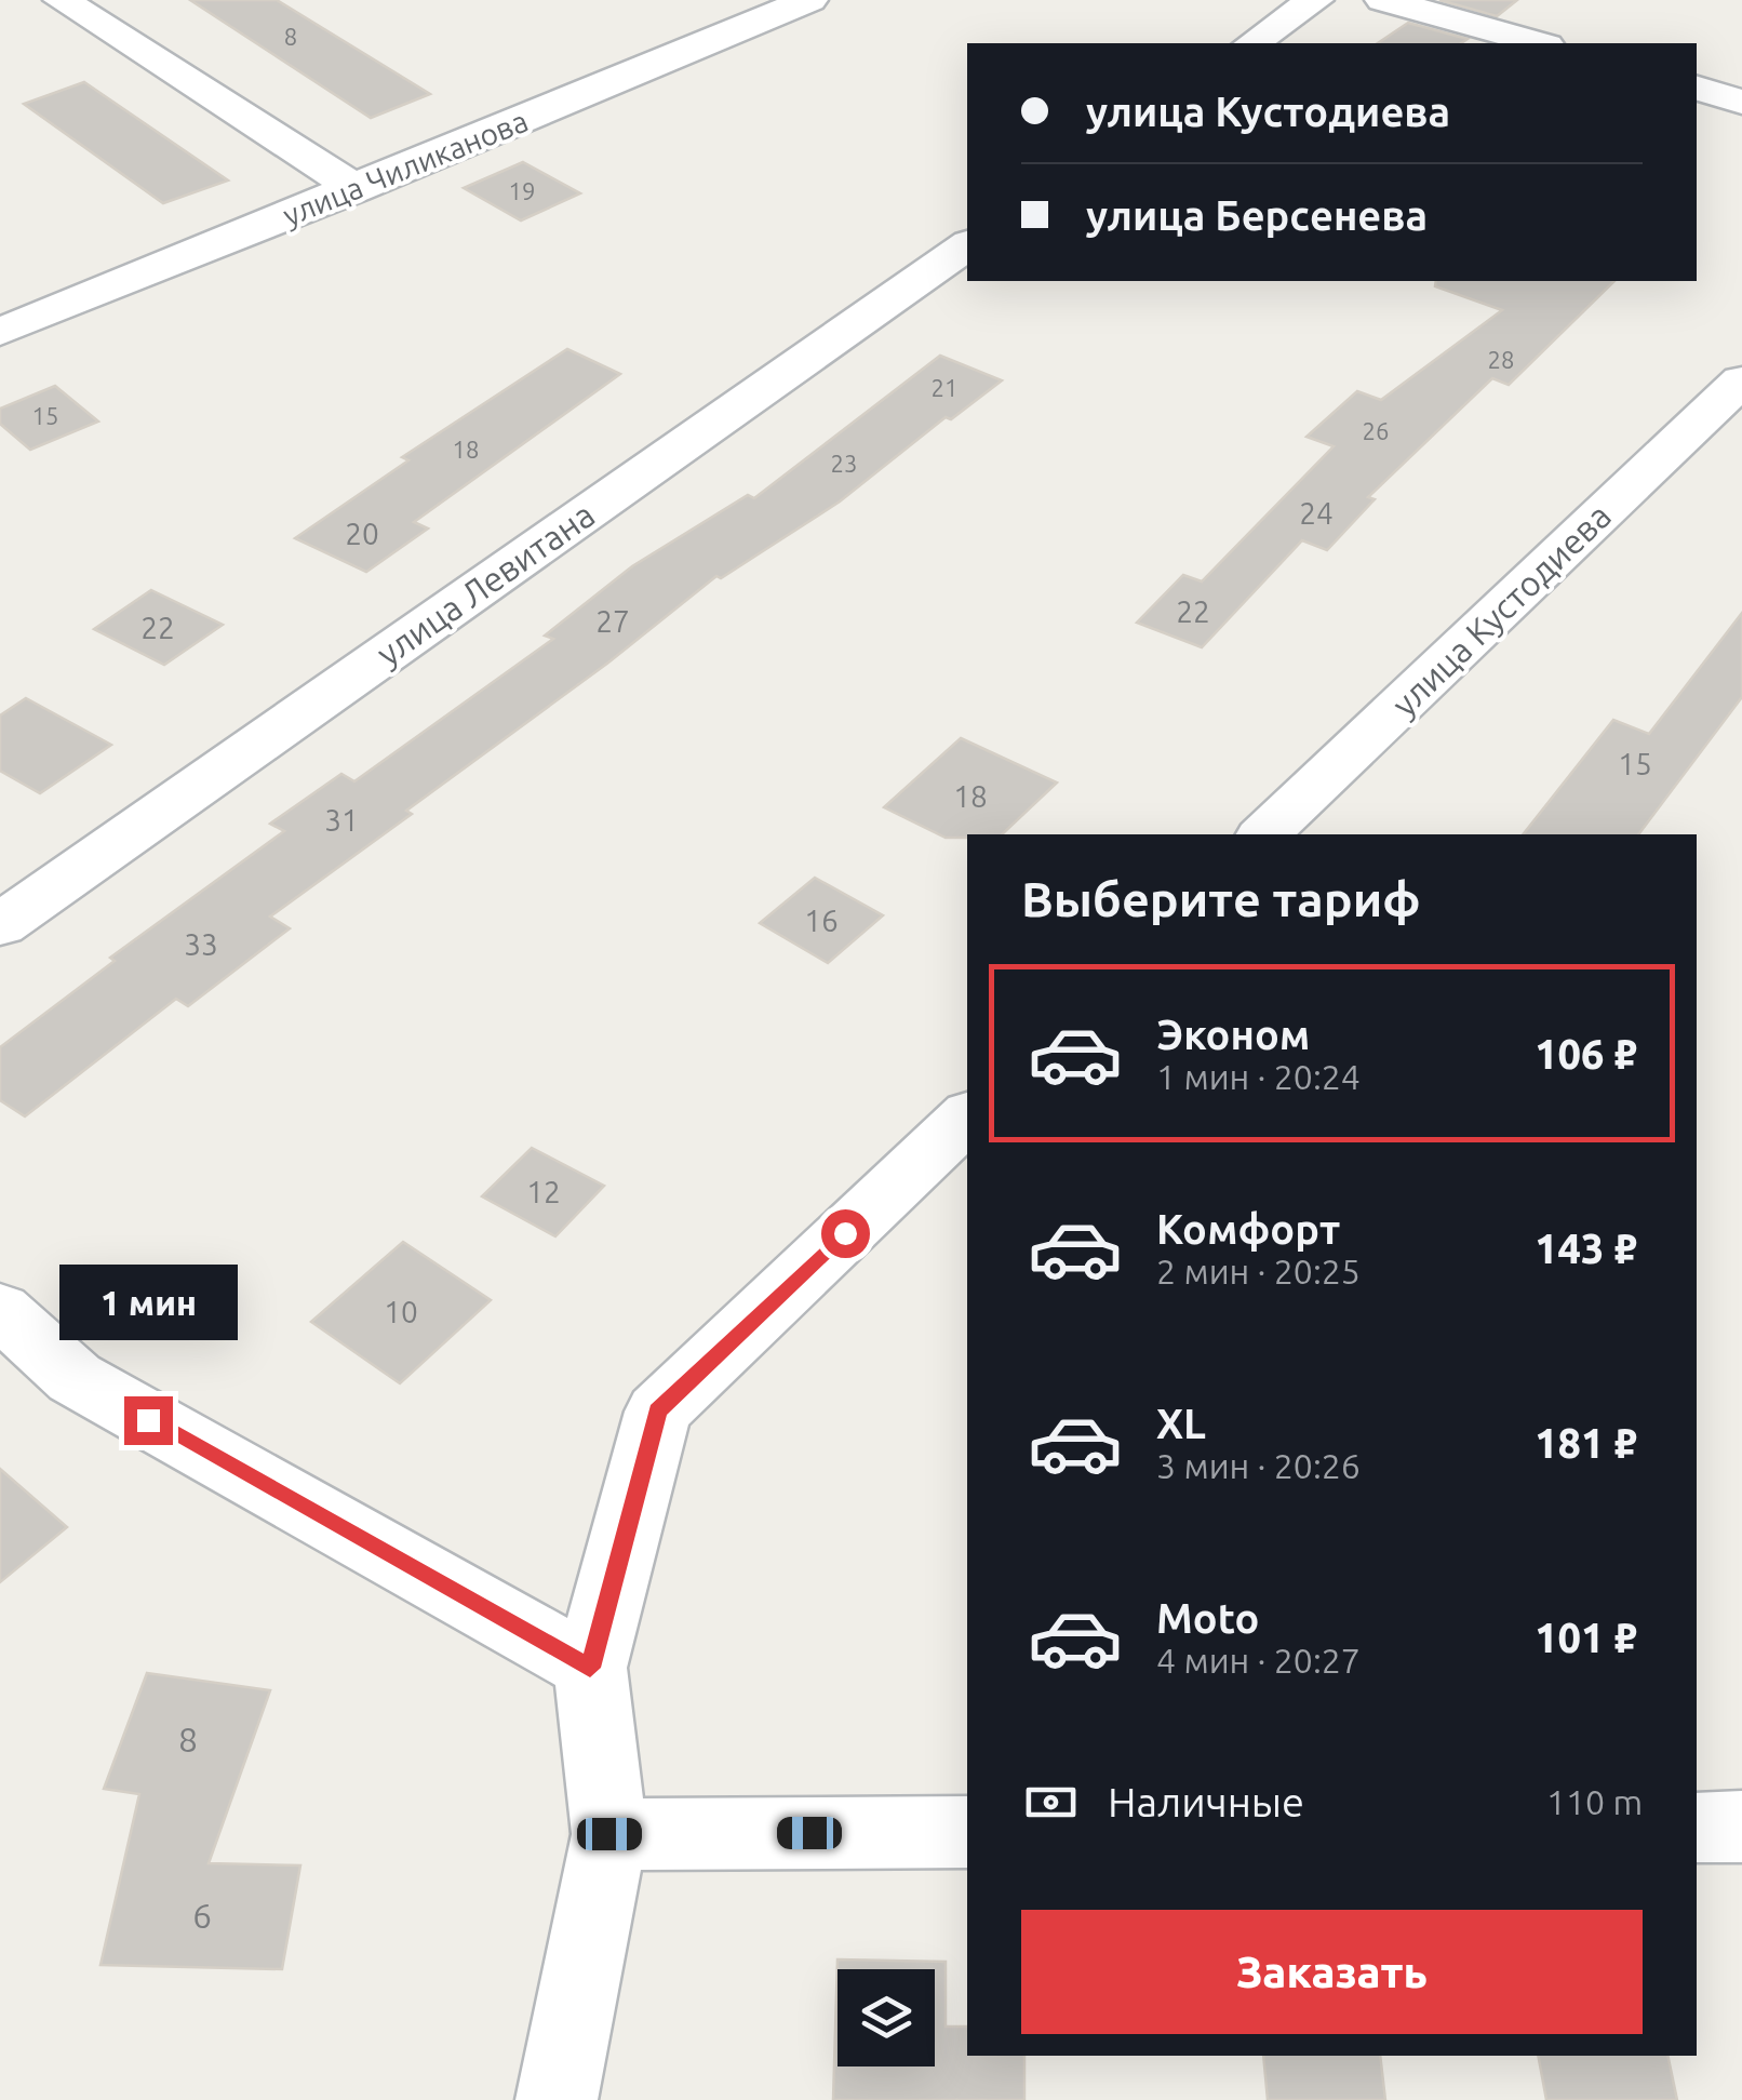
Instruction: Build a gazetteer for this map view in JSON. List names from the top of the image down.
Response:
{
  "streets": {
    "street": ["улица Чиликанова", "улица Левитана", "улица Кустодиева"]
  },
  "house_numbers": [
    "8",
    "19",
    "28",
    "21",
    "15",
    "26",
    "18",
    "23",
    "24",
    "20",
    "22",
    "27",
    "22",
    "15",
    "18",
    "31",
    "16",
    "33",
    "12",
    "10",
    "8",
    "6"
  ],
  "page": {
    "banner": ["улица Кустодиева", "улица Берсенева"],
    "heading": "Выберите тариф",
    "list": [
      {
        "name": "Эконом",
        "note": "1 мин · 20:24",
        "value": "106 ₽"
      },
      {
        "name": "Комфорт",
        "note": "2 мин · 20:25",
        "value": "143 ₽"
      },
      {
        "name": "XL",
        "note": "3 мин · 20:26",
        "value": "181 ₽"
      },
      {
        "name": "Moto",
        "note": "4 мин · 20:27",
        "value": "101 ₽"
      }
    ],
    "bubble": "1 мин",
    "pay": ["Наличные", "110 m"],
    "buttons": "Заказать"
  }
}
